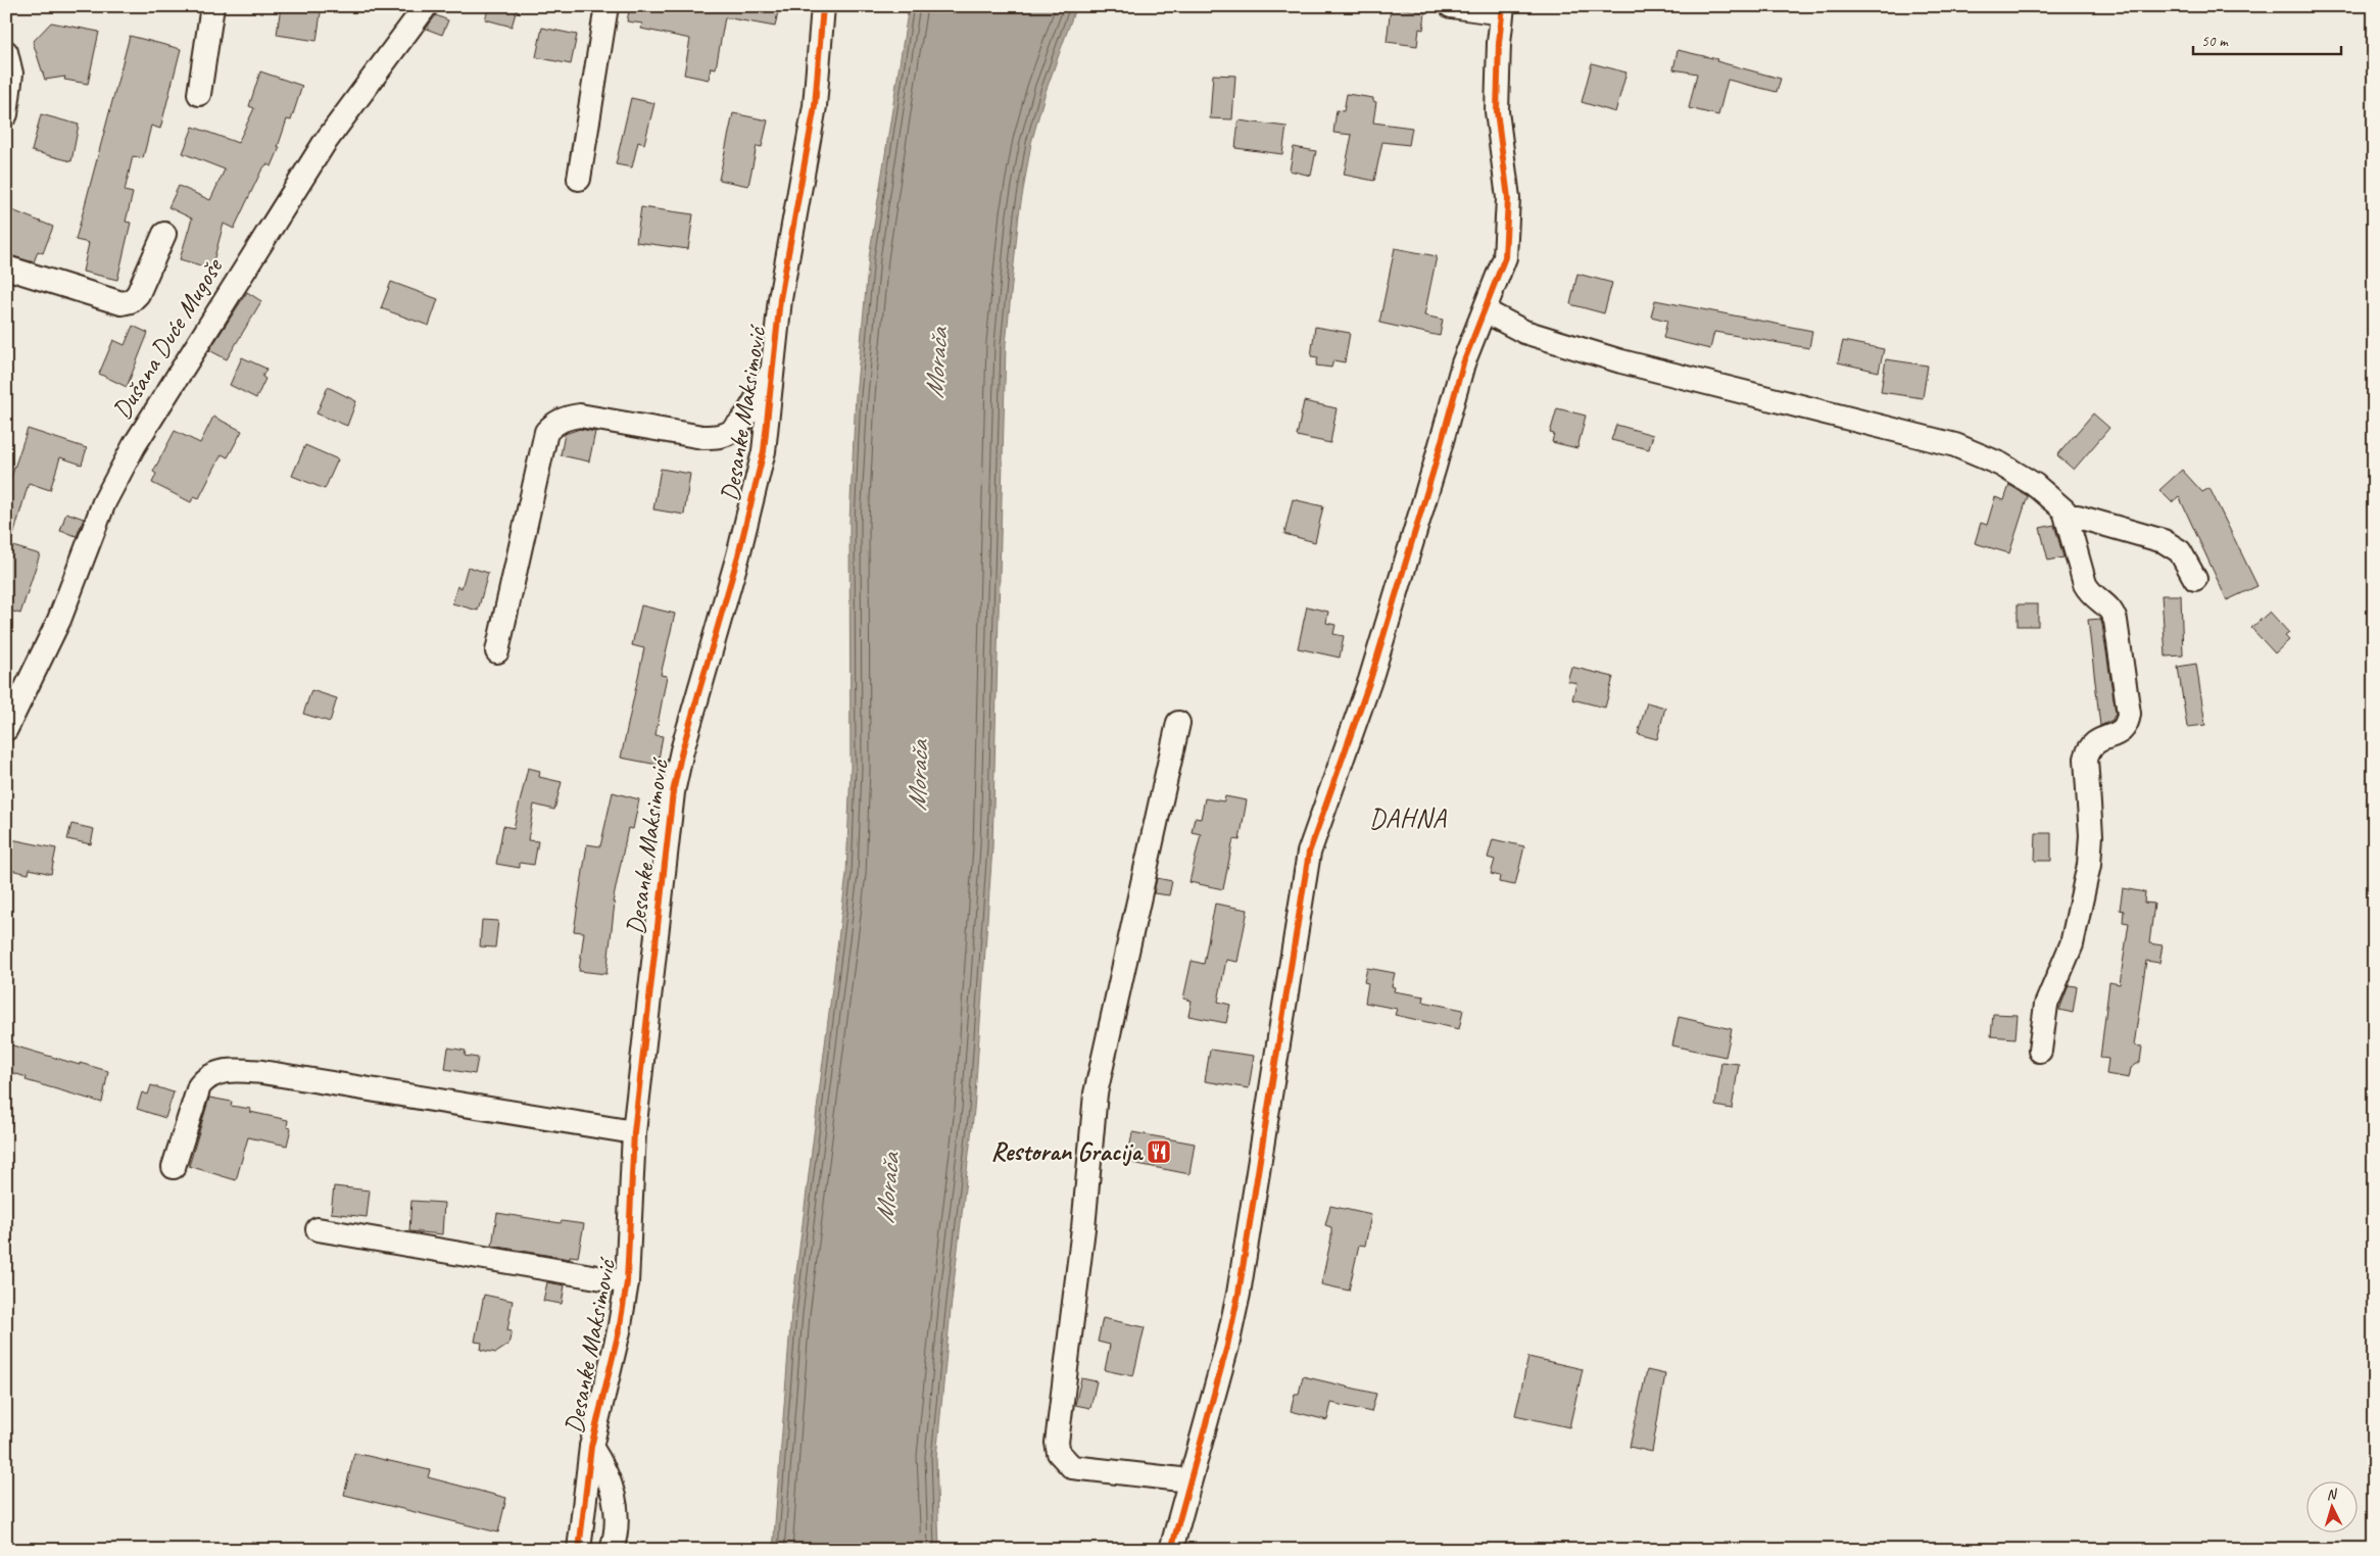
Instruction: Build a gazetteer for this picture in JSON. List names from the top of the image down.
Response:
{
  "streets": {
    "street": ["Dušana Duće Mugoše", "Desanke Maksimović"]
  },
  "districts": ["DAHNA"],
  "water": ["Morača"],
  "places": {
    "restaurant": ["Restoran Gracija"]
  },
  "scale_bar": "50 m",
  "north": "top"
}
